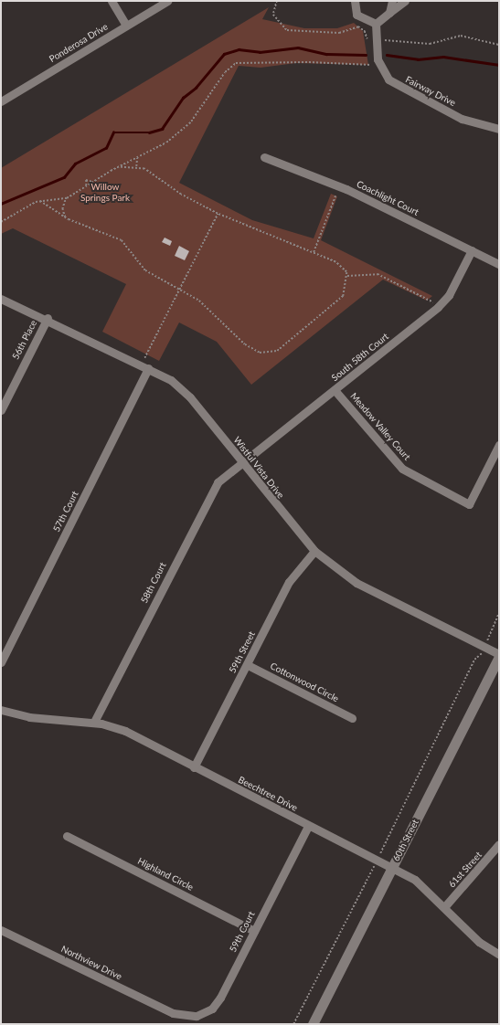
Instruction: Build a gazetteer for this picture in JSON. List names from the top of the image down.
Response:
{
  "streets": {
    "street": [
      "Ponderosa Drive",
      "Fairway Drive",
      "Coachlight Court",
      "56th Place",
      "South 58th Court",
      "Meadow Valley Court",
      "Wistful Vista Drive",
      "57th Court",
      "58th Court",
      "59th Street",
      "Cottonwood Circle",
      "Beechtree Drive",
      "60th Street",
      "61st Street",
      "Highland Circle",
      "59th Court",
      "Northview Drive"
    ]
  },
  "crossings": [
    ["Coachlight Court", "South 58th Court"],
    ["56th Place", "Wistful Vista Drive"],
    ["South 58th Court", "Meadow Valley Court"],
    ["South 58th Court", "Wistful Vista Drive"],
    ["South 58th Court", "58th Court"],
    ["Wistful Vista Drive", "57th Court"],
    ["Wistful Vista Drive", "58th Court"],
    ["Wistful Vista Drive", "59th Street"],
    ["58th Court", "Beechtree Drive"],
    ["59th Street", "Cottonwood Circle"],
    ["59th Street", "Beechtree Drive"],
    ["Beechtree Drive", "60th Street"],
    ["Beechtree Drive", "61st Street"],
    ["Beechtree Drive", "59th Court"],
    ["Highland Circle", "59th Court"],
    ["59th Court", "Northview Drive"]
  ],
  "parks": ["Willow Springs Park"]
}
